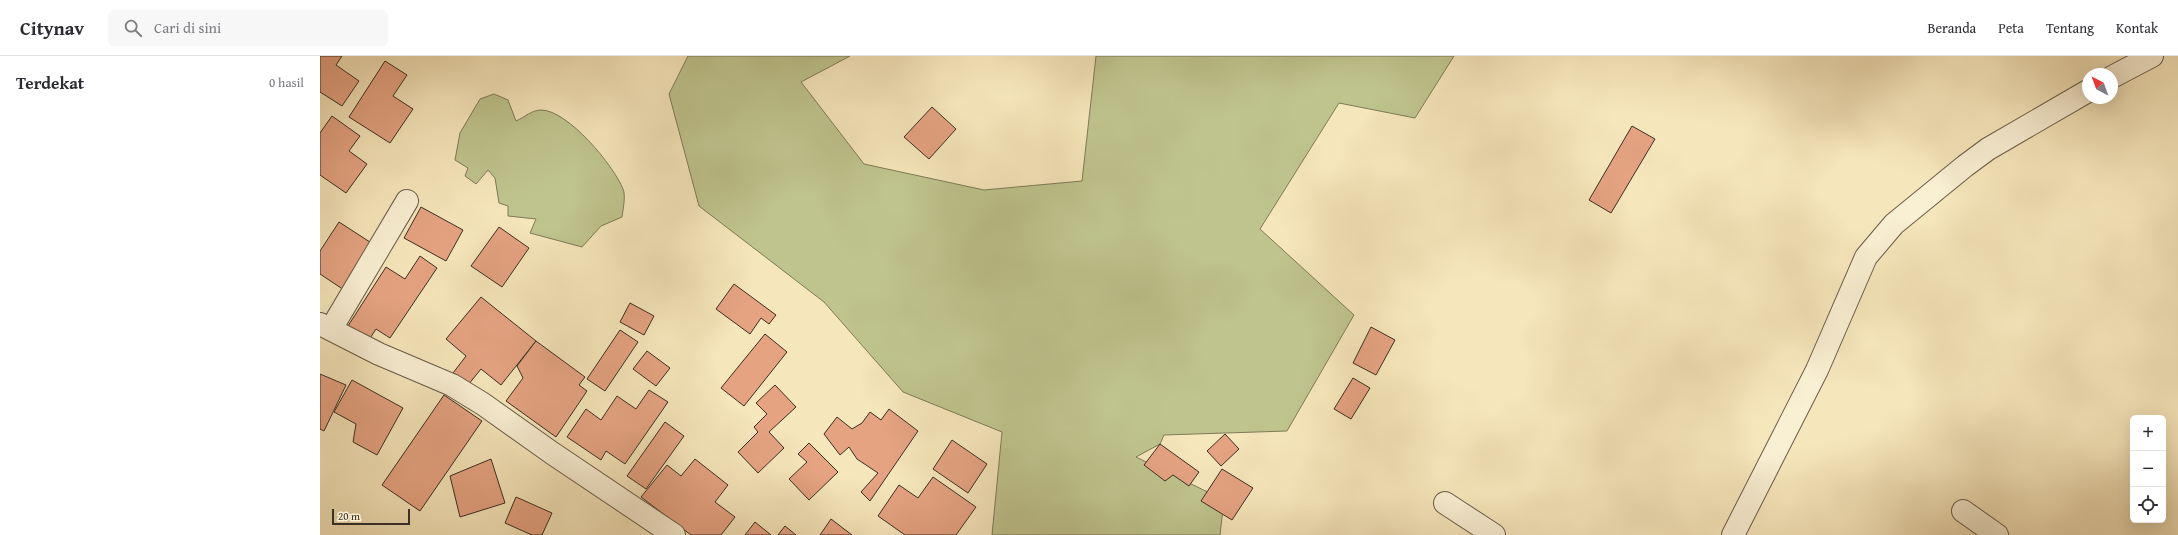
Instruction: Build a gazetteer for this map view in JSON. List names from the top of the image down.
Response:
{
  "scale_bar": "20 m",
  "north": "top left",
  "page": {
    "header": "Citynav",
    "search": "Cari di sini",
    "nav": [
      "Beranda",
      "Peta",
      "Tentang",
      "Kontak"
    ],
    "heading": ["Terdekat", "0 hasil"],
    "map_buttons": ["+", "−"],
    "scale": "20 m"
  }
}
